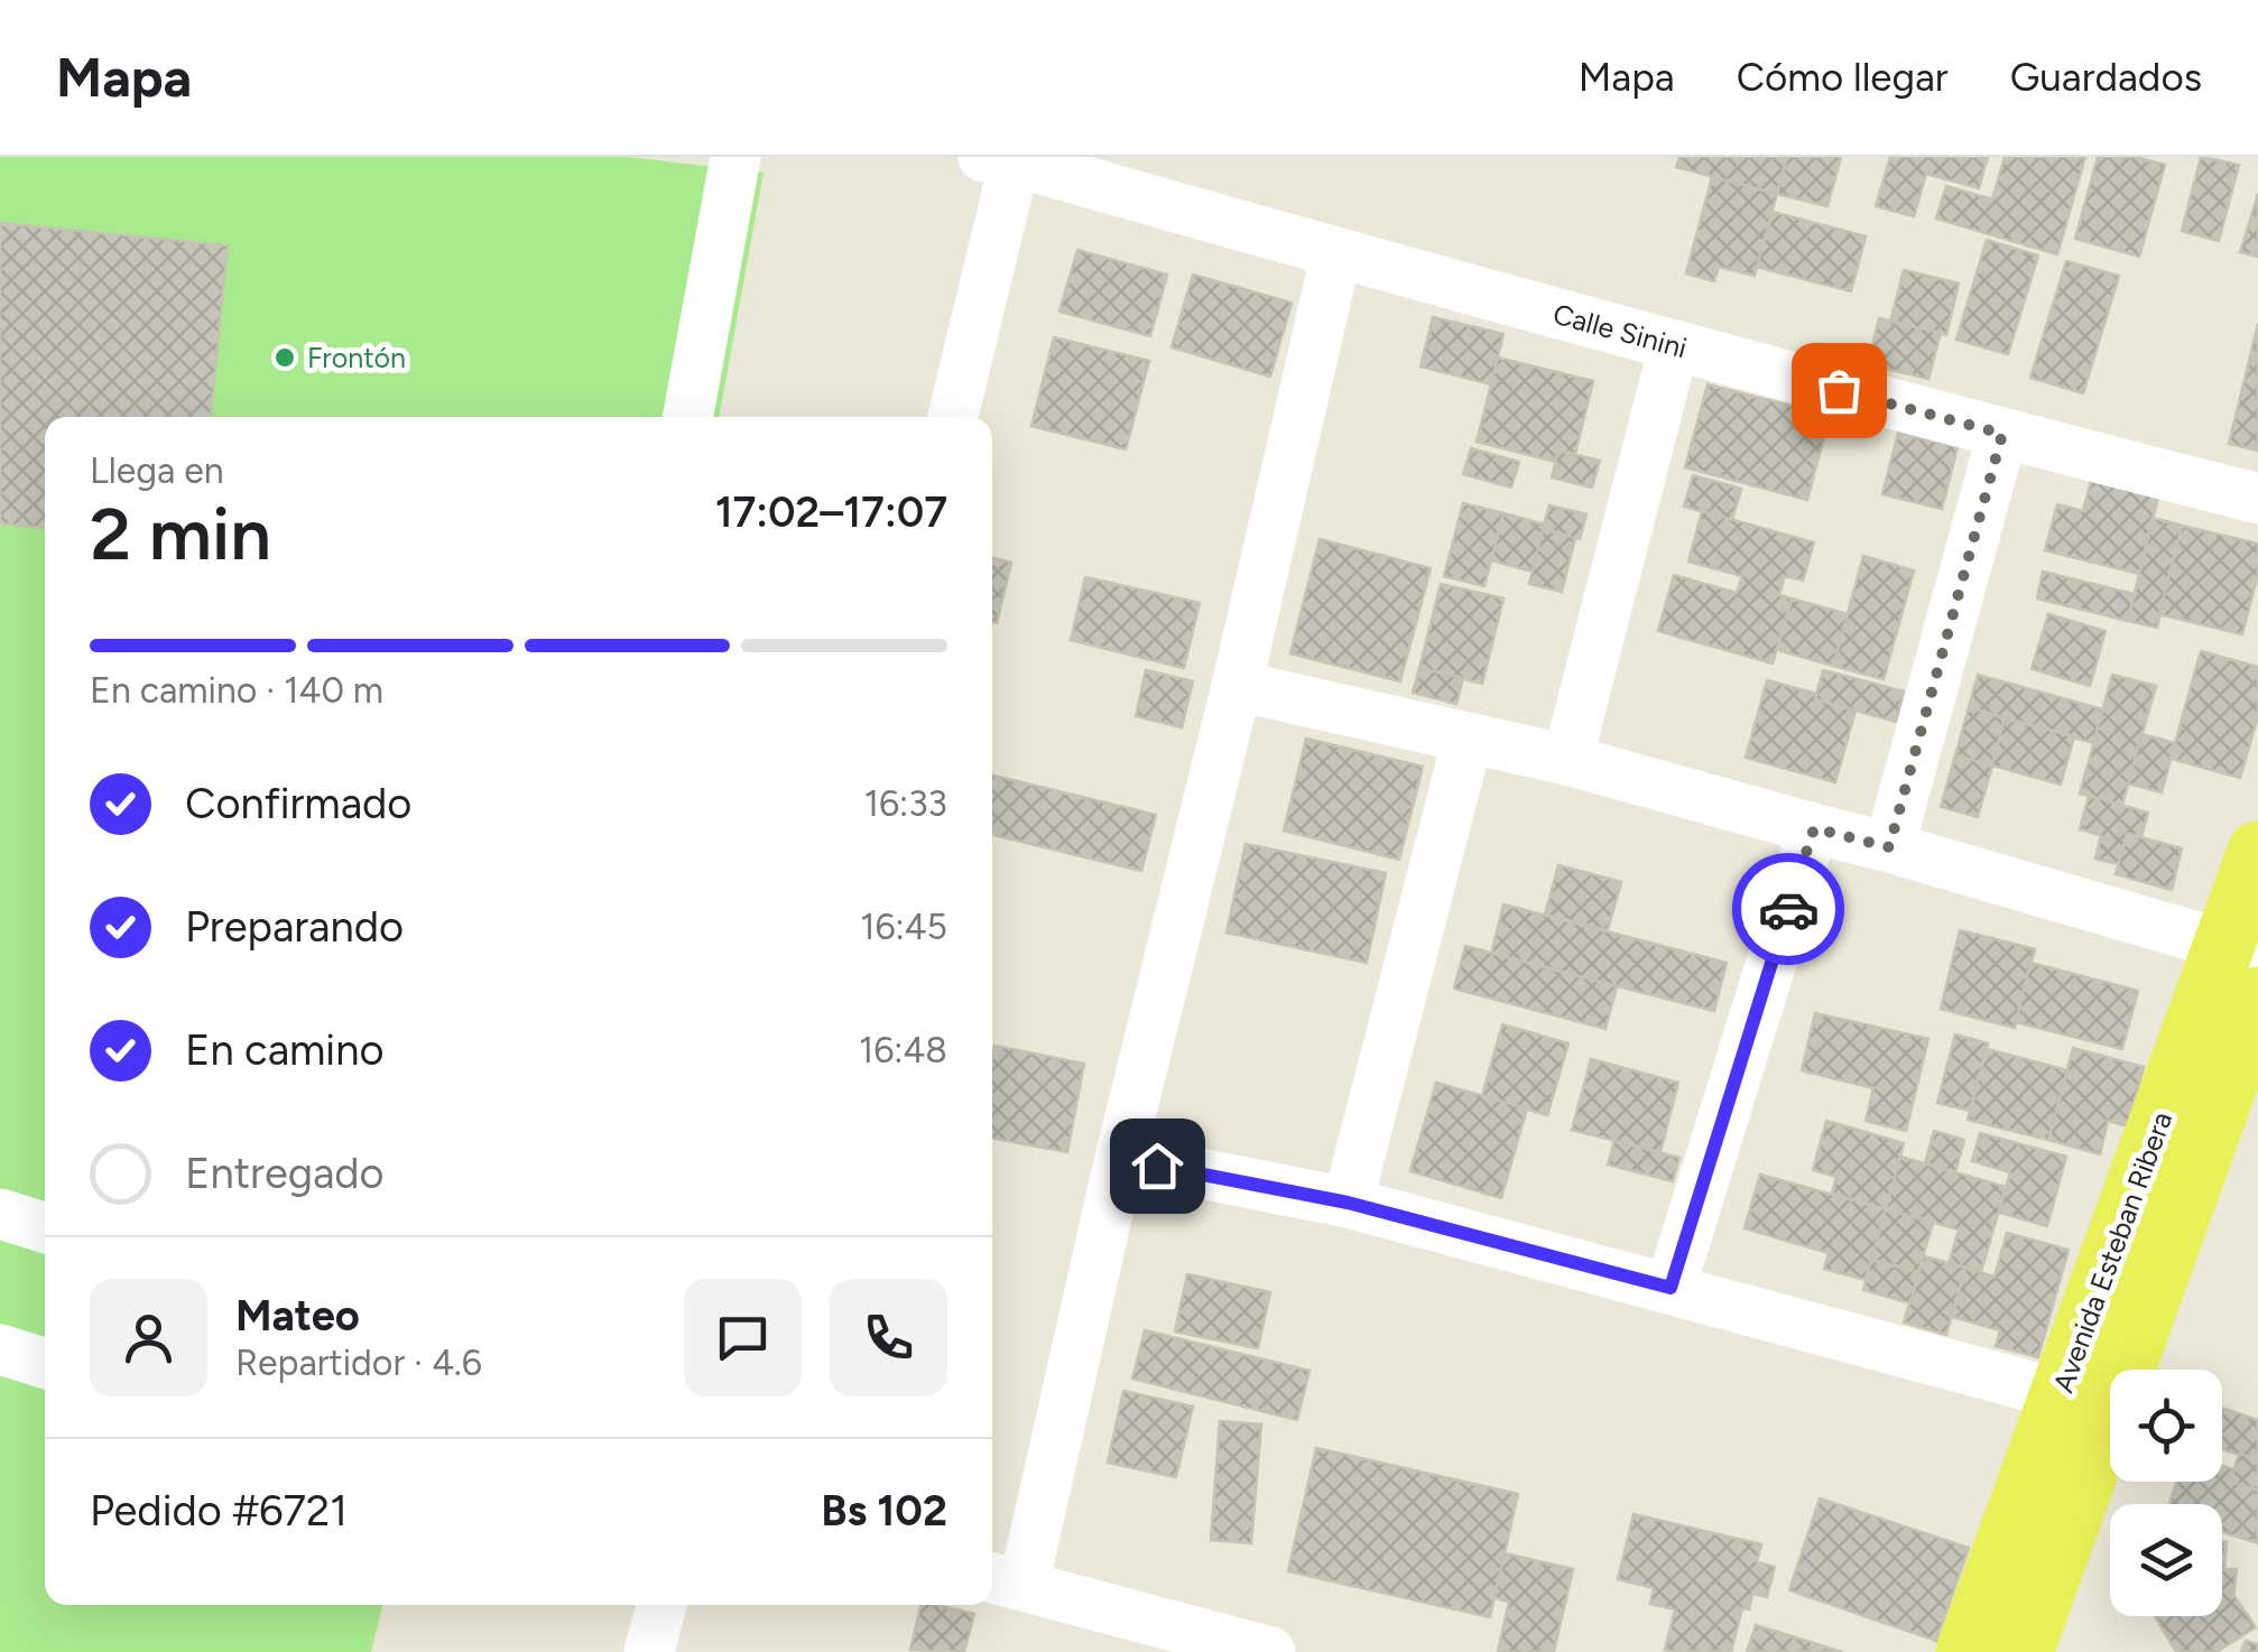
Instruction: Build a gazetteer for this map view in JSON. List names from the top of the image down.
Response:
{
  "streets": {
    "main road": ["Avenida Esteban Ribera"],
    "street": ["Calle Sinini"]
  },
  "places": ["Frontón"],
  "page": {
    "header": "Mapa",
    "nav": ["Mapa", "Cómo llegar", "Guardados"],
    "heading": ["2 min", "Llega en", "17:02–17:07"],
    "panel": [
      "Mateo",
      "Repartidor · 4.6",
      "Pedido #6721",
      "Bs 102"
    ],
    "bar": "En camino · 140 m",
    "list": [
      ["Confirmado", "16:33"],
      ["Preparando", "16:45"],
      ["En camino", "16:48"],
      "Entregado"
    ]
  }
}
